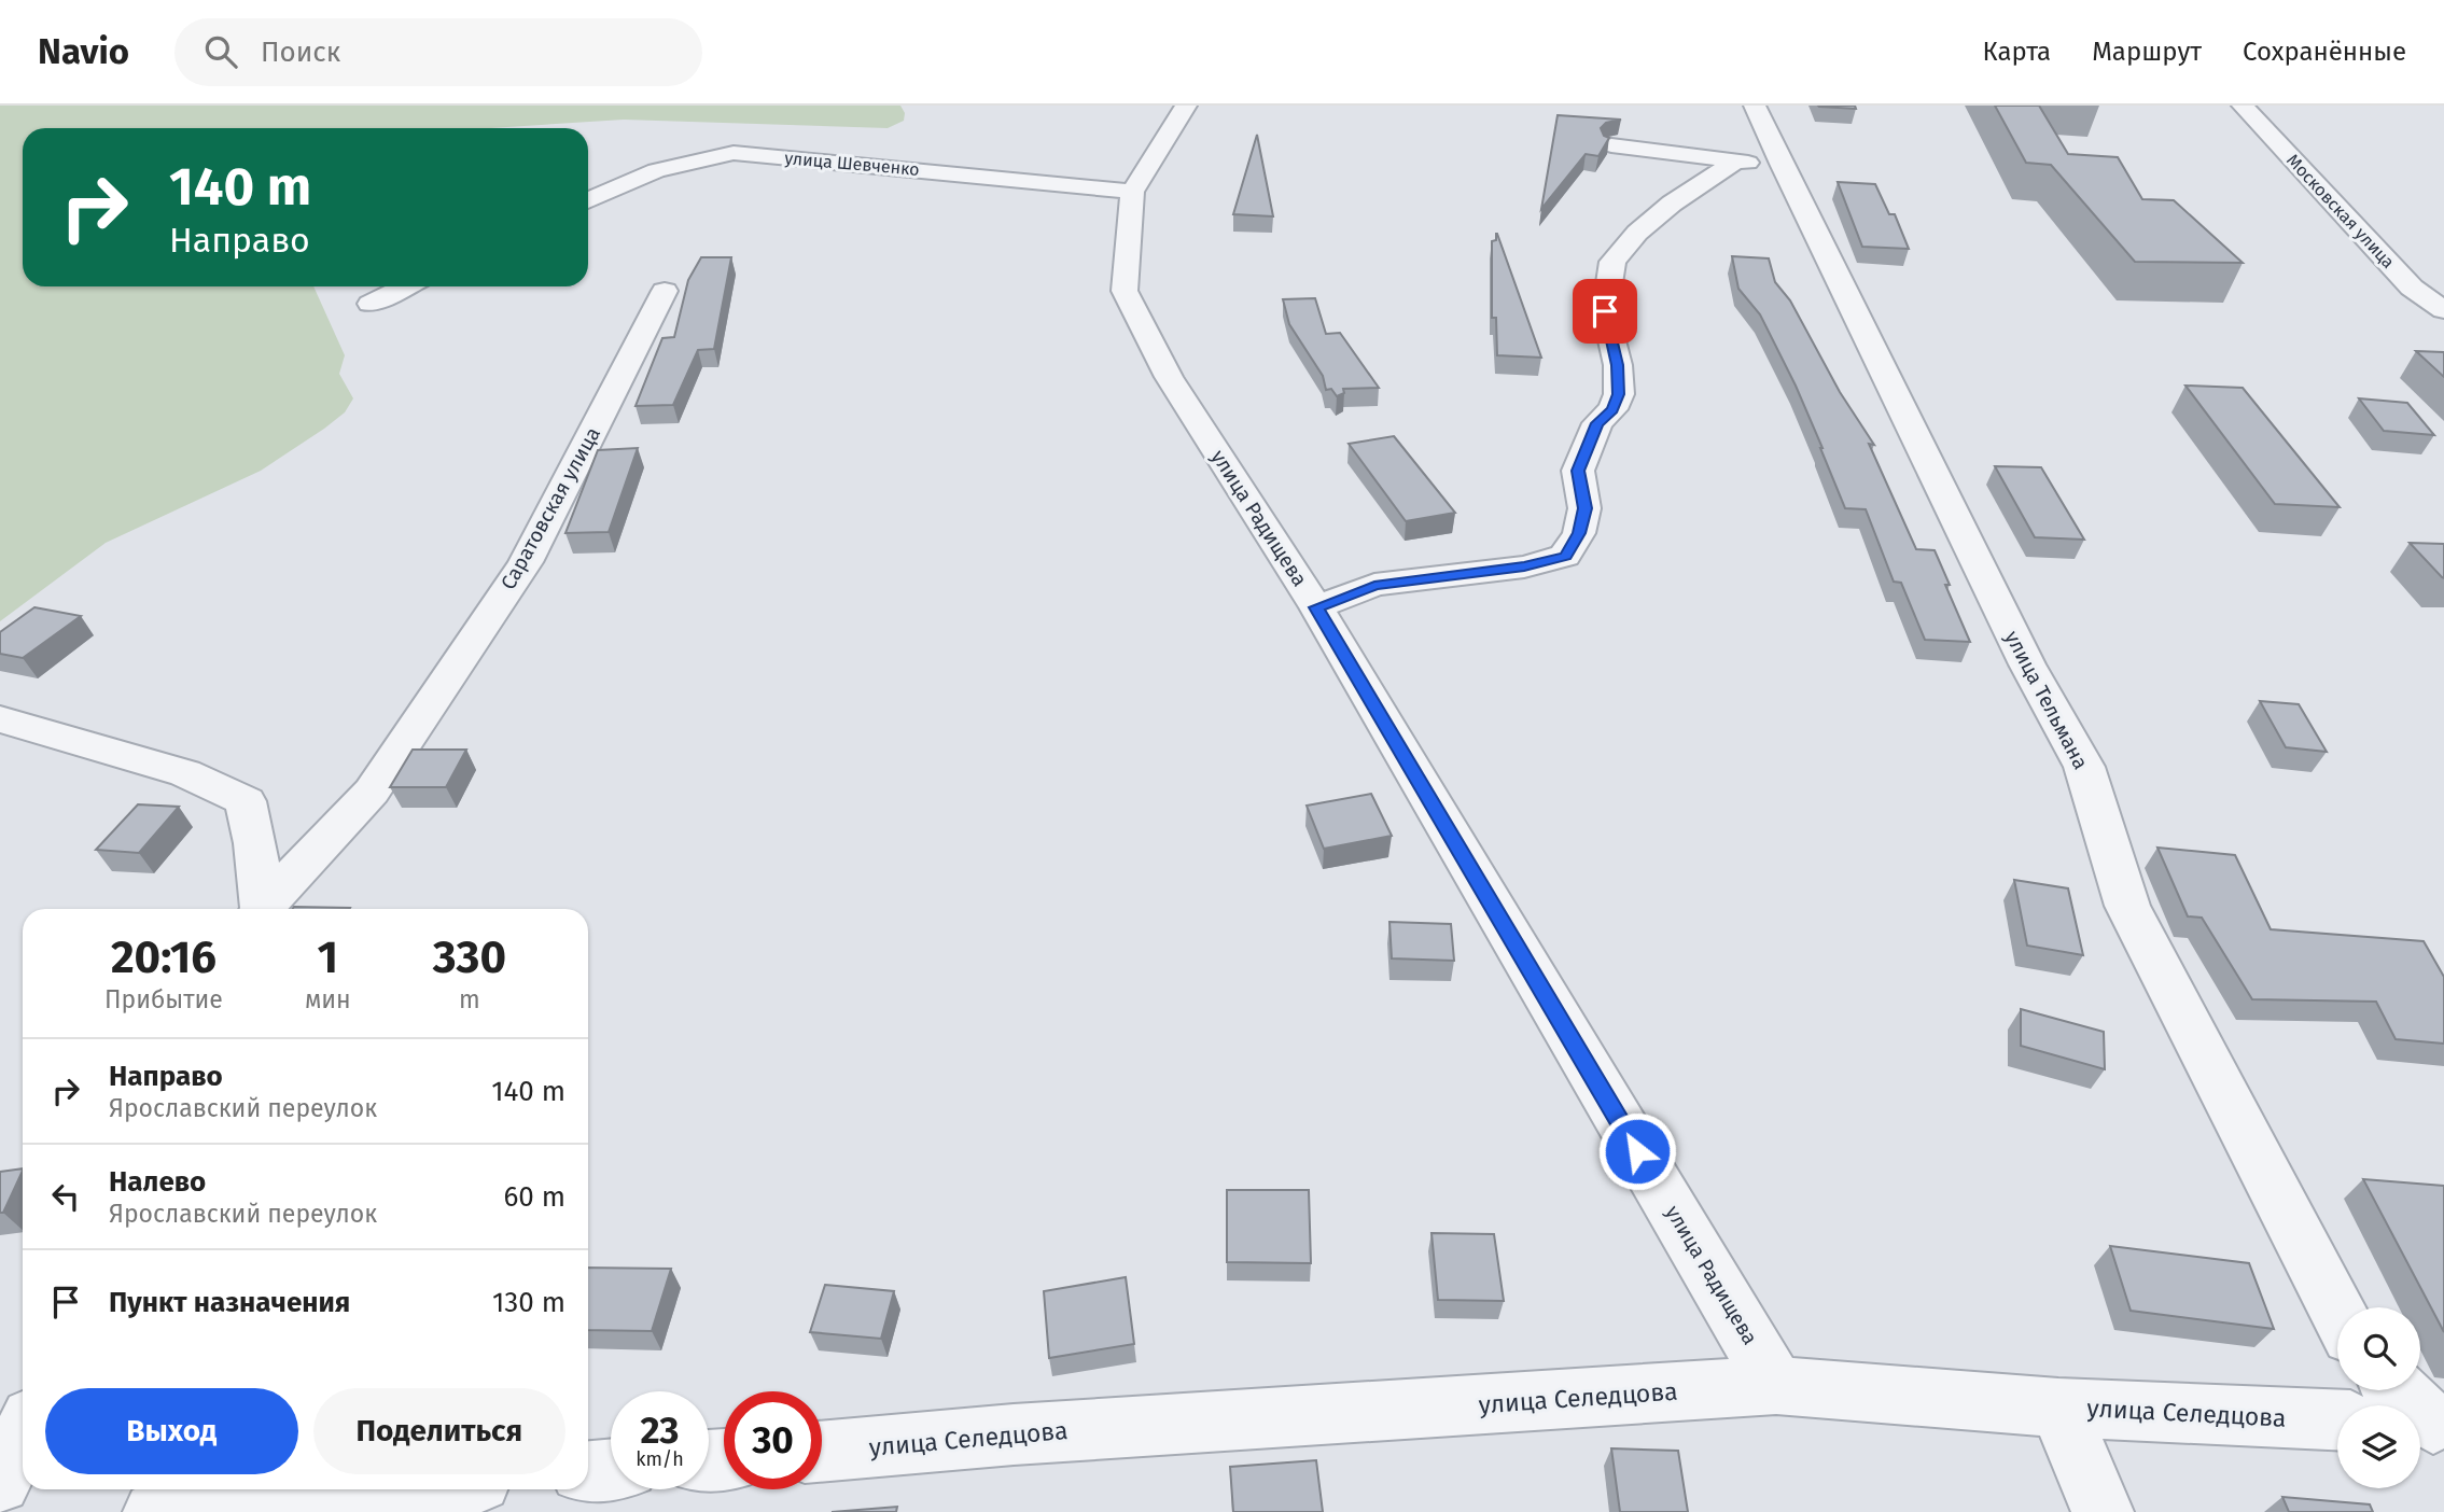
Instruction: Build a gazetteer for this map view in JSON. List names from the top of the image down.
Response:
{
  "streets": {
    "street": [
      "улица Шевченко",
      "Московская улица",
      "Саратовская улица",
      "улица Радищева",
      "улица Тельмана",
      "улица Селедцова"
    ]
  },
  "crossings": [
    ["улица Шевченко", "улица Радищева"],
    ["улица Радищева", "улица Селедцова"]
  ],
  "page": {
    "header": "Navio",
    "search": "Поиск",
    "nav": ["Карта", "Маршрут", "Сохранённые"],
    "turn": ["140 m", "Направо"],
    "eta": [
      "20:16",
      "Прибытие",
      "1",
      "мин",
      "330",
      "m"
    ],
    "list": [
      {
        "name": "Направо",
        "note": "Ярославский переулок",
        "value": "140 m"
      },
      {
        "name": "Налево",
        "note": "Ярославский переулок",
        "value": "60 m"
      },
      {
        "name": "Пункт назначения",
        "value": "130 m"
      }
    ],
    "buttons": ["Выход", "Поделиться"],
    "speed": "23 km/h",
    "limit": "30"
  }
}
